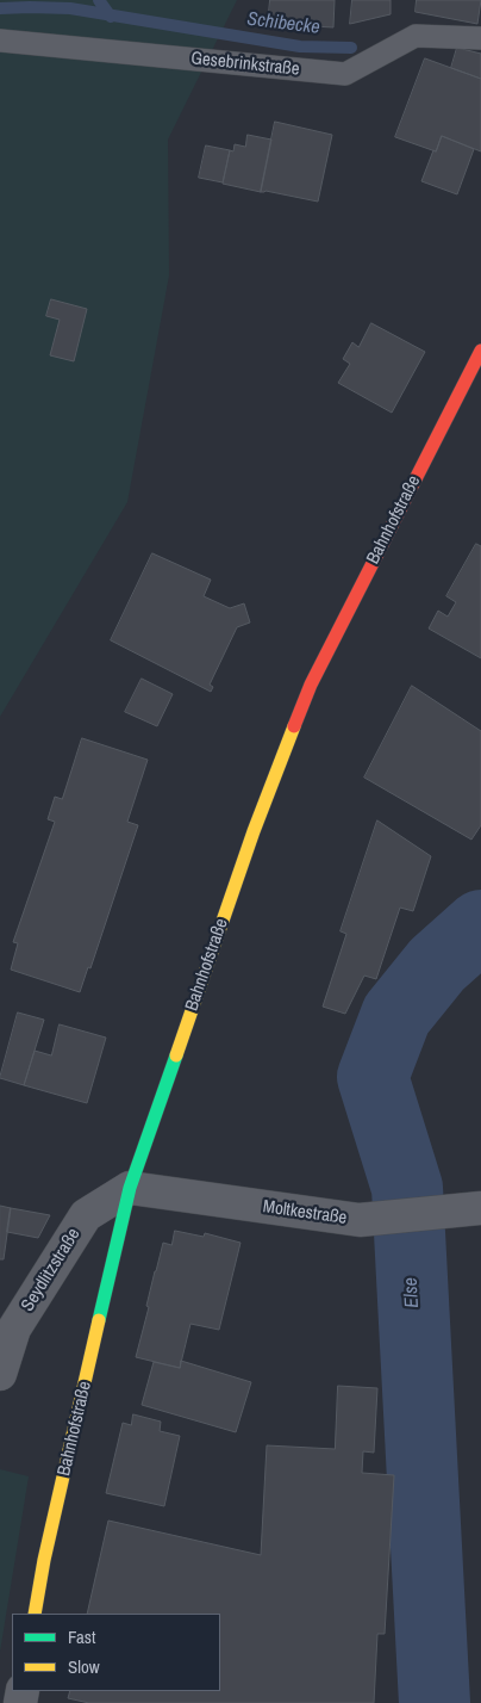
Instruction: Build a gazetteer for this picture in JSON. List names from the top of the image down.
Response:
{
  "streets": {
    "street": ["Bahnhofstraße", "Moltkestraße", "Seydlitzstraße"],
    "lane": ["Gesebrinkstraße"]
  },
  "crossings": [
    ["Bahnhofstraße", "Moltkestraße"],
    ["Bahnhofstraße", "Seydlitzstraße"],
    ["Moltkestraße", "Seydlitzstraße"]
  ],
  "water": ["Schibecke", "Else"],
  "legend": ["Fast", "Slow"]
}
